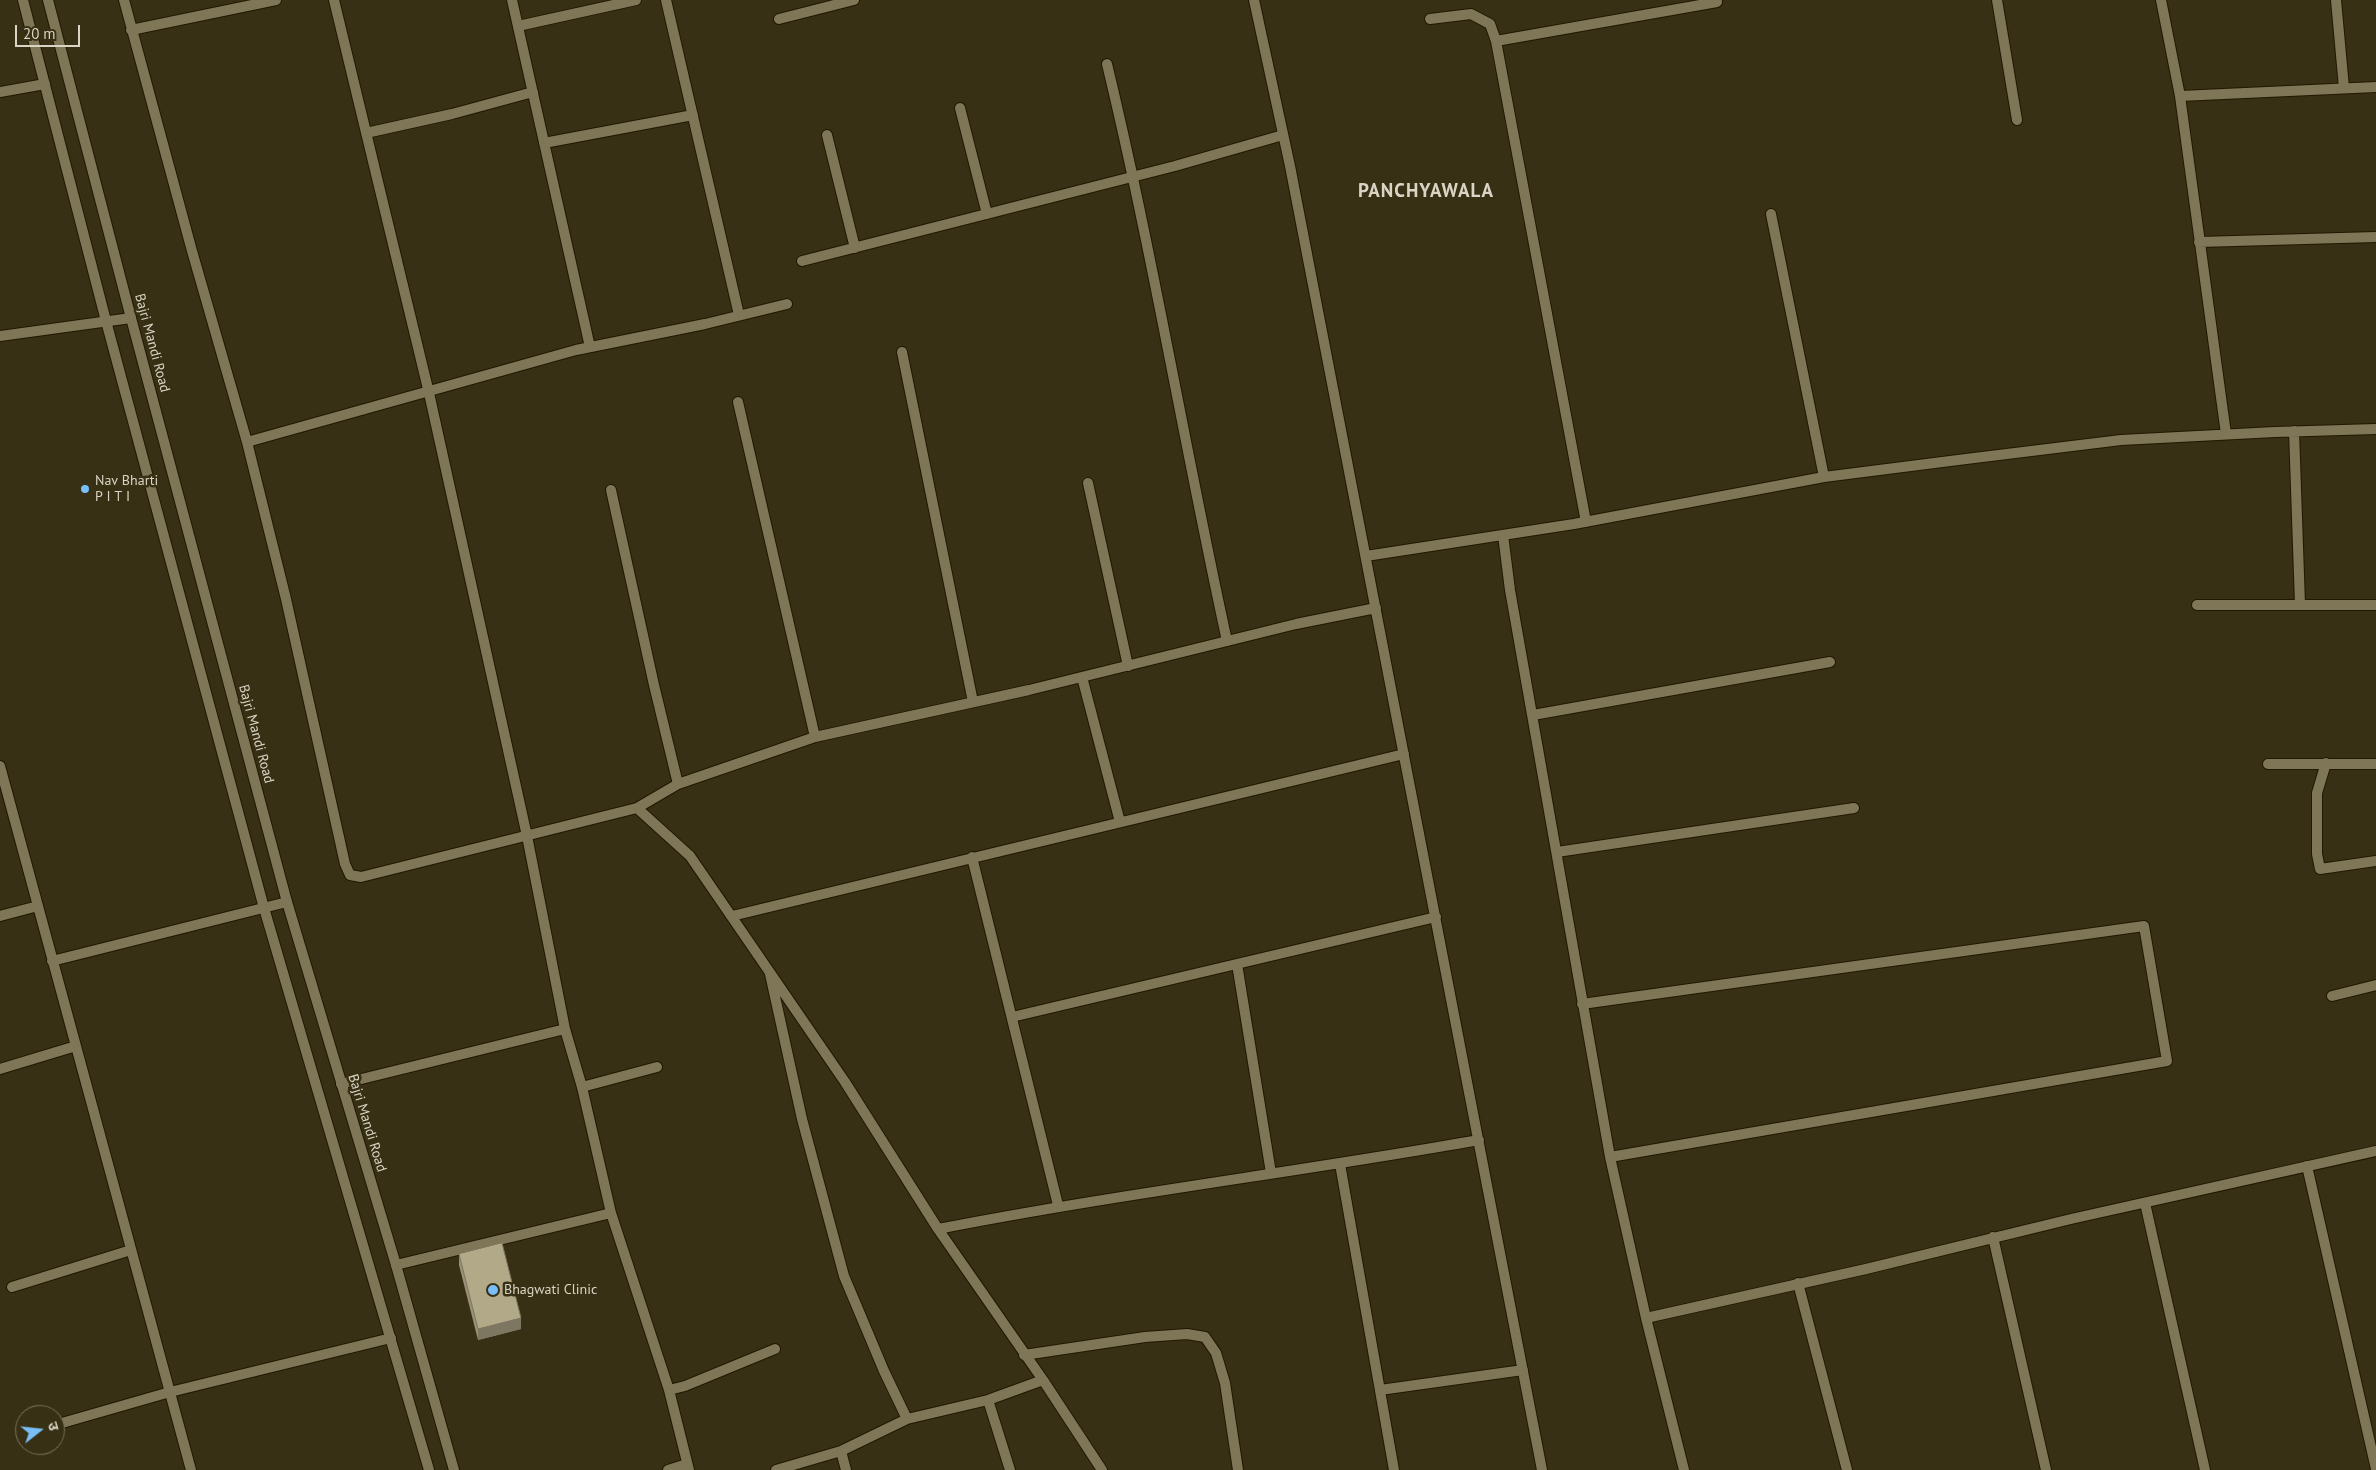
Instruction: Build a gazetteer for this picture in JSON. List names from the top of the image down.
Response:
{
  "streets": {
    "street": ["Bajri Mandi Road"]
  },
  "districts": ["PANCHYAWALA"],
  "places": ["Nav Bharti P I T I", "Bhagwati Clinic"],
  "scale_bar": "20 m",
  "north": "right"
}
